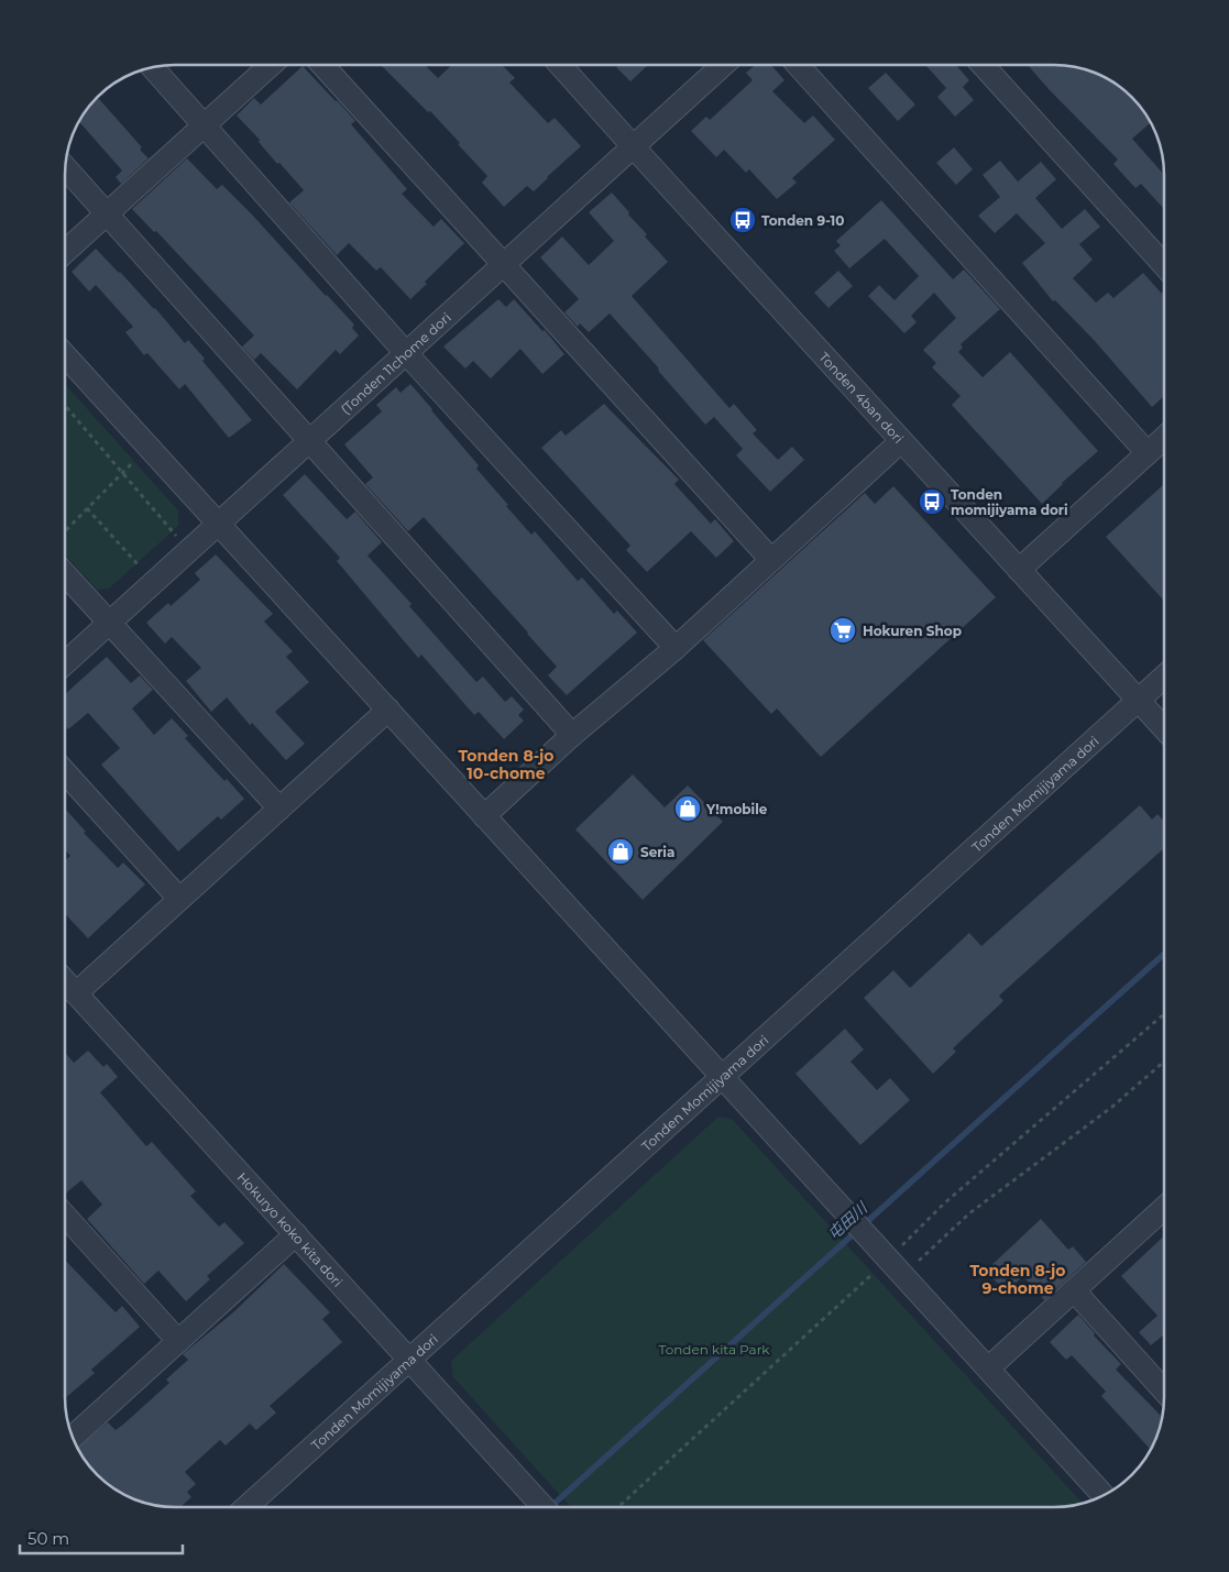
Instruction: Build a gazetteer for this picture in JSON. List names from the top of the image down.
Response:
{
  "streets": {
    "street": [
      "(Tonden 11chome dori",
      "Tonden 4ban dori",
      "Tonden Momijiyama dori",
      "Hokuryo koko kita dori"
    ]
  },
  "crossings": [
    ["(Tonden 11chome dori", "Tonden 4ban dori"],
    ["Tonden 4ban dori", "Tonden Momijiyama dori"],
    ["Tonden Momijiyama dori", "Hokuryo koko kita dori"]
  ],
  "districts": ["Tonden 8-jo 10-chome", "Tonden 8-jo 9-chome"],
  "water": ["屯田川"],
  "parks": ["Tonden kita Park"],
  "places": {
    "bus stop": ["Tonden 9-10", "Tonden momijiyama dori"],
    "supermarket": ["Hokuren Shop"],
    "shop": ["Y!mobile", "Seria"]
  },
  "scale_bar": "50 m"
}
